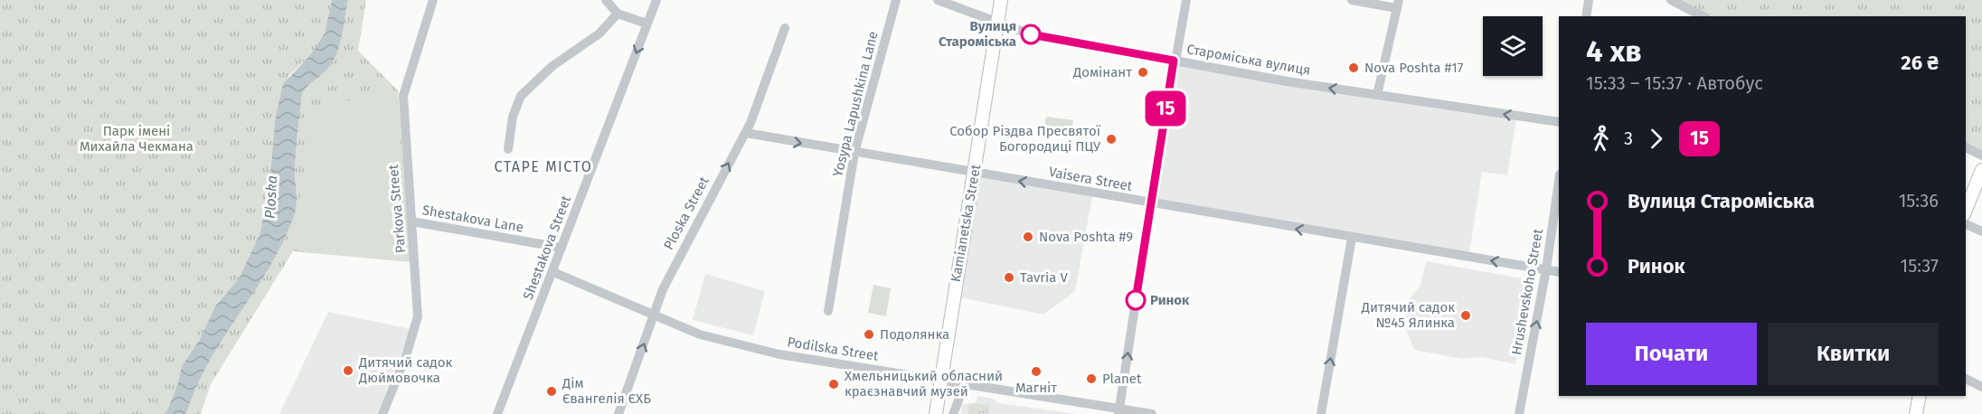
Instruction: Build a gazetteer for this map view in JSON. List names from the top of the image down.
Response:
{
  "streets": {
    "main road": ["Kamianetska Street"],
    "street": [
      "Староміська вулиця",
      "Yosypa Lapushkina Lane",
      "Vaisera Street",
      "Parkova Street",
      "Ploska Street",
      "Shestakova Lane",
      "Shestakova Street",
      "Hrushevskoho Street",
      "Podilska Street"
    ]
  },
  "crossings": [
    ["Староміська вулиця", "Kamianetska Street"],
    ["Yosypa Lapushkina Lane", "Vaisera Street"],
    ["Vaisera Street", "Ploska Street"],
    ["Vaisera Street", "Kamianetska Street"],
    ["Vaisera Street", "Hrushevskoho Street"],
    ["Parkova Street", "Shestakova Lane"],
    ["Ploska Street", "Podilska Street"],
    ["Shestakova Lane", "Shestakova Street"],
    ["Kamianetska Street", "Podilska Street"],
    ["Shestakova Street", "Podilska Street"]
  ],
  "one_way": ["Староміська вулиця", "Ploska Street", "Hrushevskoho Street"],
  "districts": ["СТАРЕ МІСТО"],
  "water": ["Ploska"],
  "parks": ["Парк імені Михайла Чекмана"],
  "places": [
    "Вулиця Староміська",
    "Nova Poshta #17",
    "Домінант",
    "Собор Різдва Пресвятої Богородиці ПЦУ",
    "Nova Poshta #9",
    "Tavria V",
    "Ринок",
    "Дитячий садок №45 Ялинка",
    "Подолянка",
    "Дитячий садок Дюймовочка",
    "Магніт",
    "Planet",
    "Хмельницький обласний краєзнавчий музей",
    "Дім Євангелія ЄХБ"
  ],
  "lines": ["bus line 15"],
  "page": {
    "on_map": "15",
    "heading": ["4 хв", "15:33 – 15:37 · Автобус", "26 ₴"],
    "legs": ["3", "15"],
    "list": [
      {
        "name": "Вулиця Староміська",
        "value": "15:36"
      },
      {
        "name": "Ринок",
        "value": "15:37"
      }
    ],
    "buttons": ["Почати", "Квитки"]
  }
}
